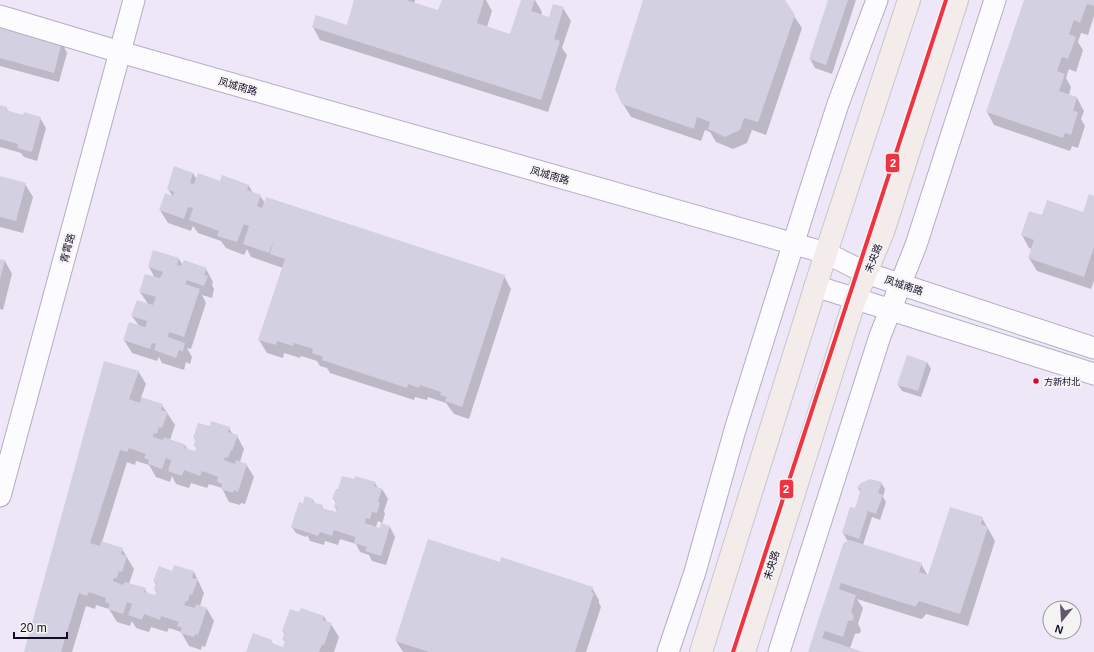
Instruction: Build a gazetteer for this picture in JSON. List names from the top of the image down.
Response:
{
  "streets": {
    "main road": ["未央路"],
    "street": ["凤城南路", "青霄路"]
  },
  "crossings": [
    ["凤城南路", "青霄路"],
    ["凤城南路", "未央路"]
  ],
  "places": ["方新村北"],
  "lines": ["transit line 2"],
  "scale_bar": "20 m",
  "north": "bottom"
}
